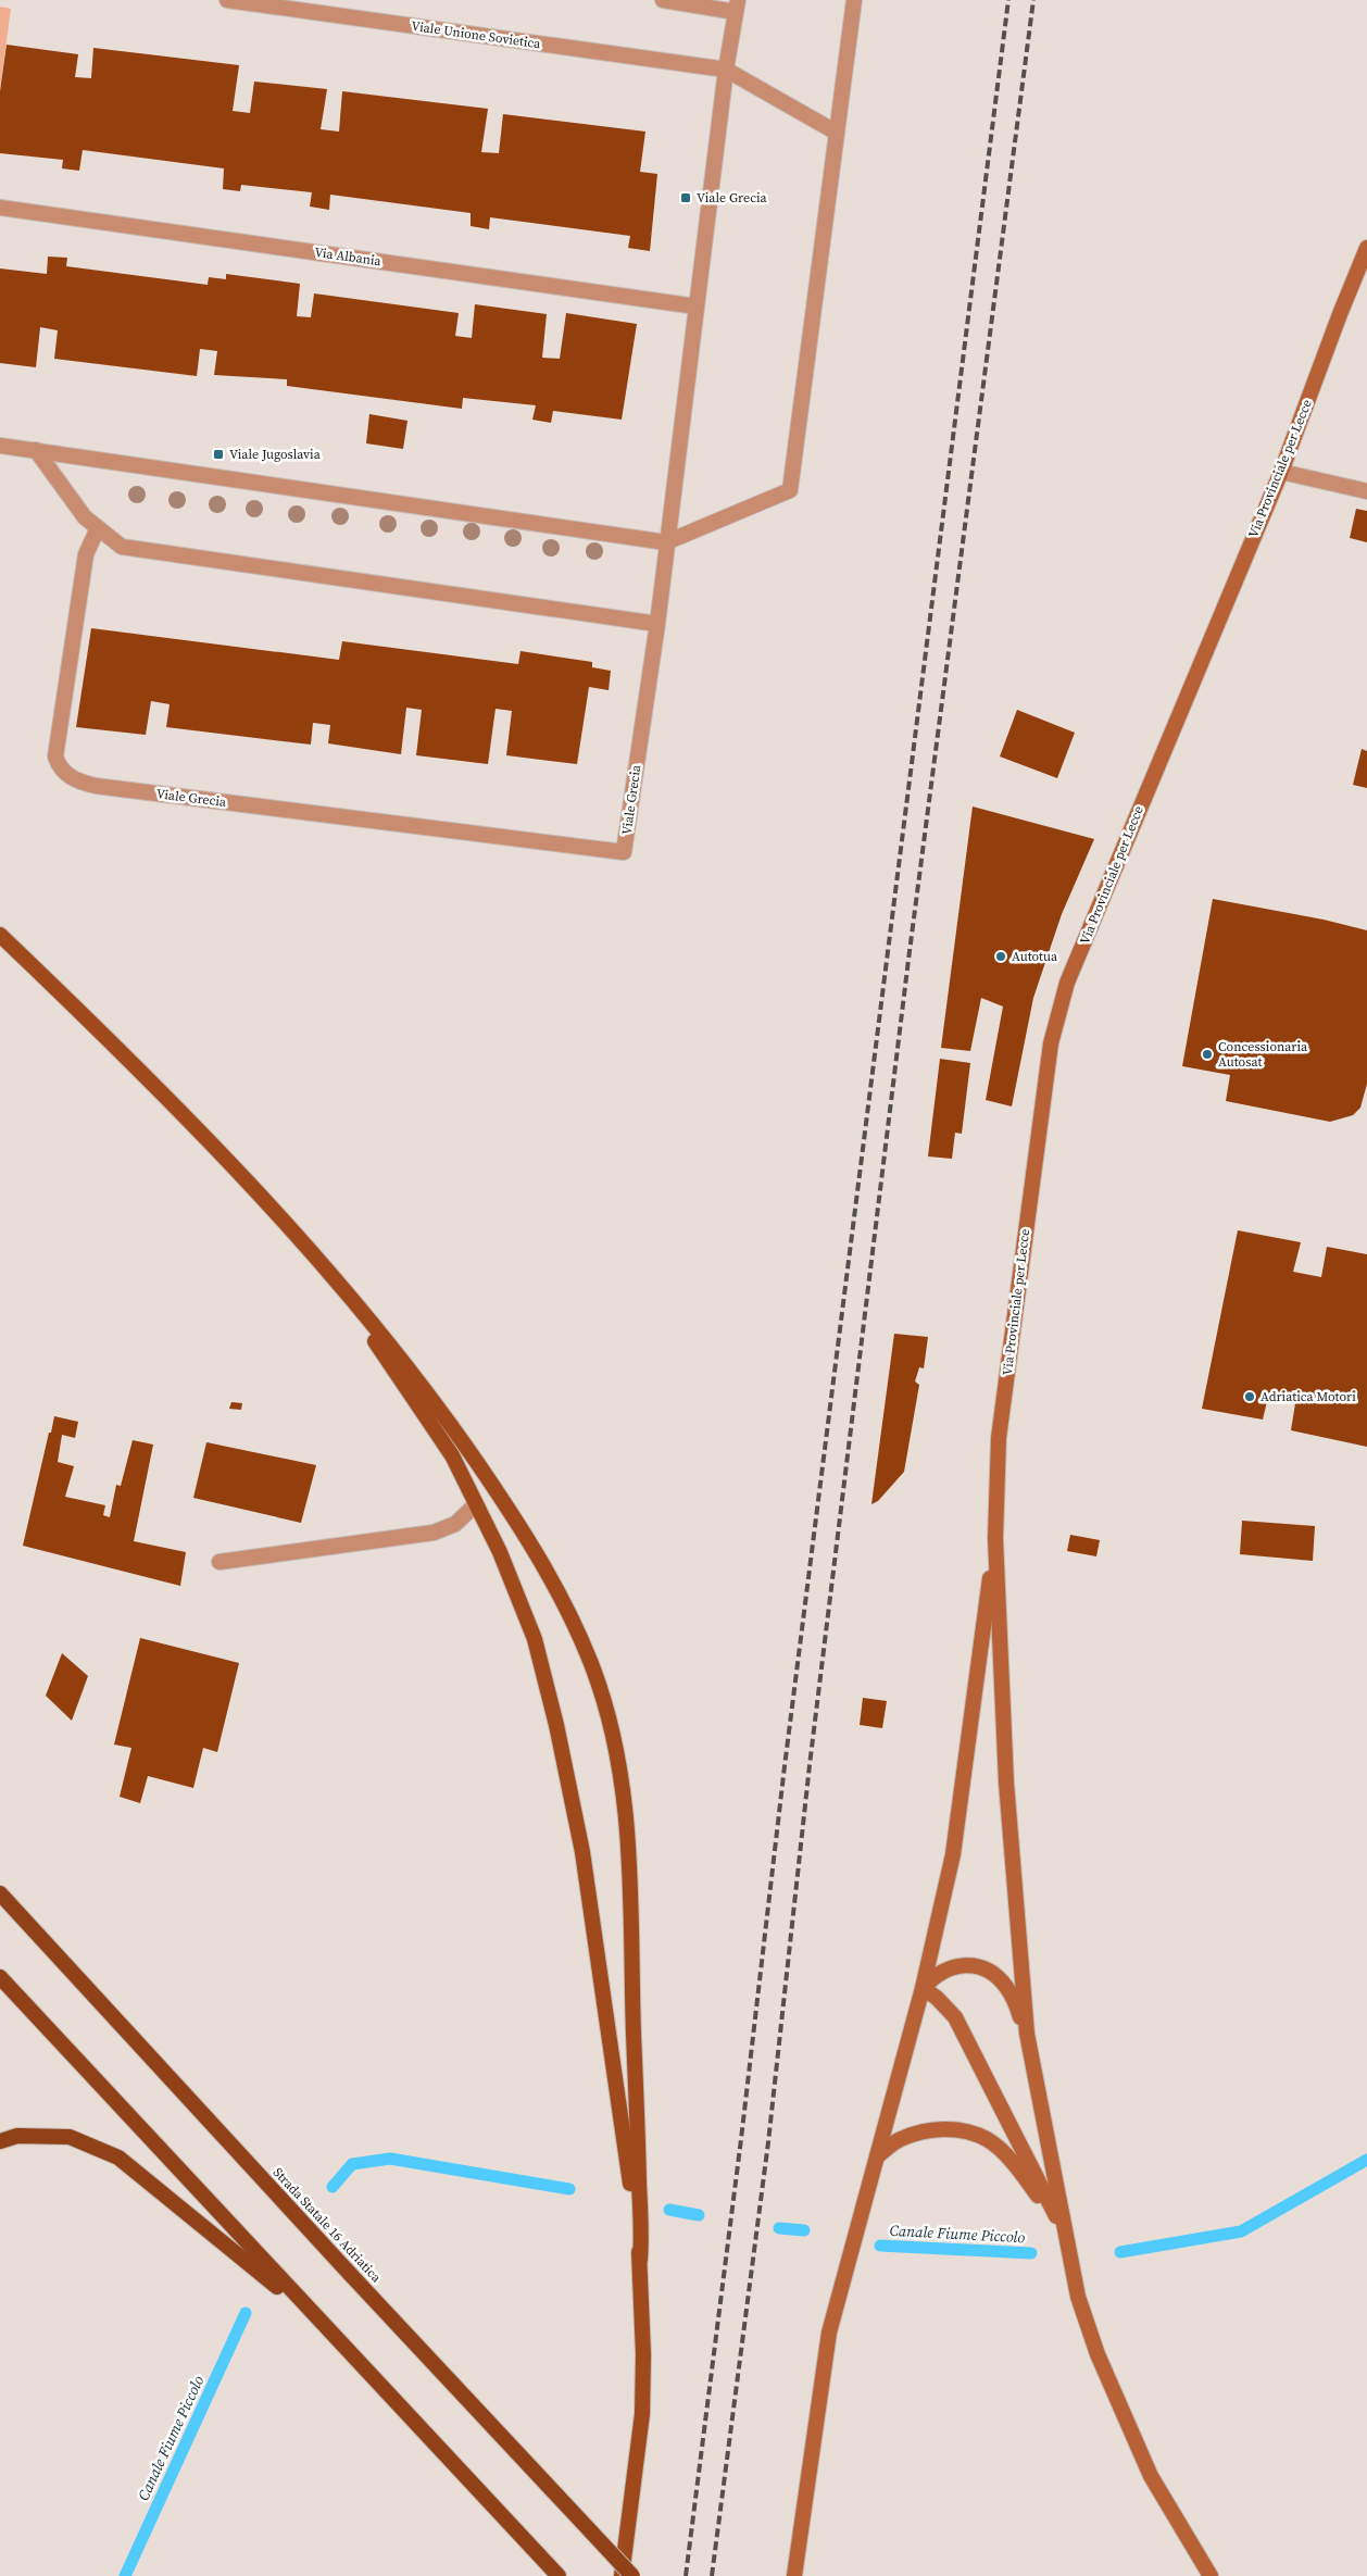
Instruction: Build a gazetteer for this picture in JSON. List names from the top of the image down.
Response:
{
  "streets": {
    "highway": ["Strada Statale 16 Adriatica"],
    "main road": ["Via Provinciale per Lecce"],
    "street": ["Viale Unione Sovietica", "Via Albania", "Viale Grecia"]
  },
  "crossings": [
    ["Viale Unione Sovietica", "Viale Grecia"],
    ["Via Albania", "Viale Grecia"]
  ],
  "water": ["Canale Fiume Piccolo"],
  "places": {
    "transit": ["Viale Grecia", "Viale Jugoslavia"],
    "other": ["Autotua", "Concessionaria Autosat", "Adriatica Motori"]
  }
}
